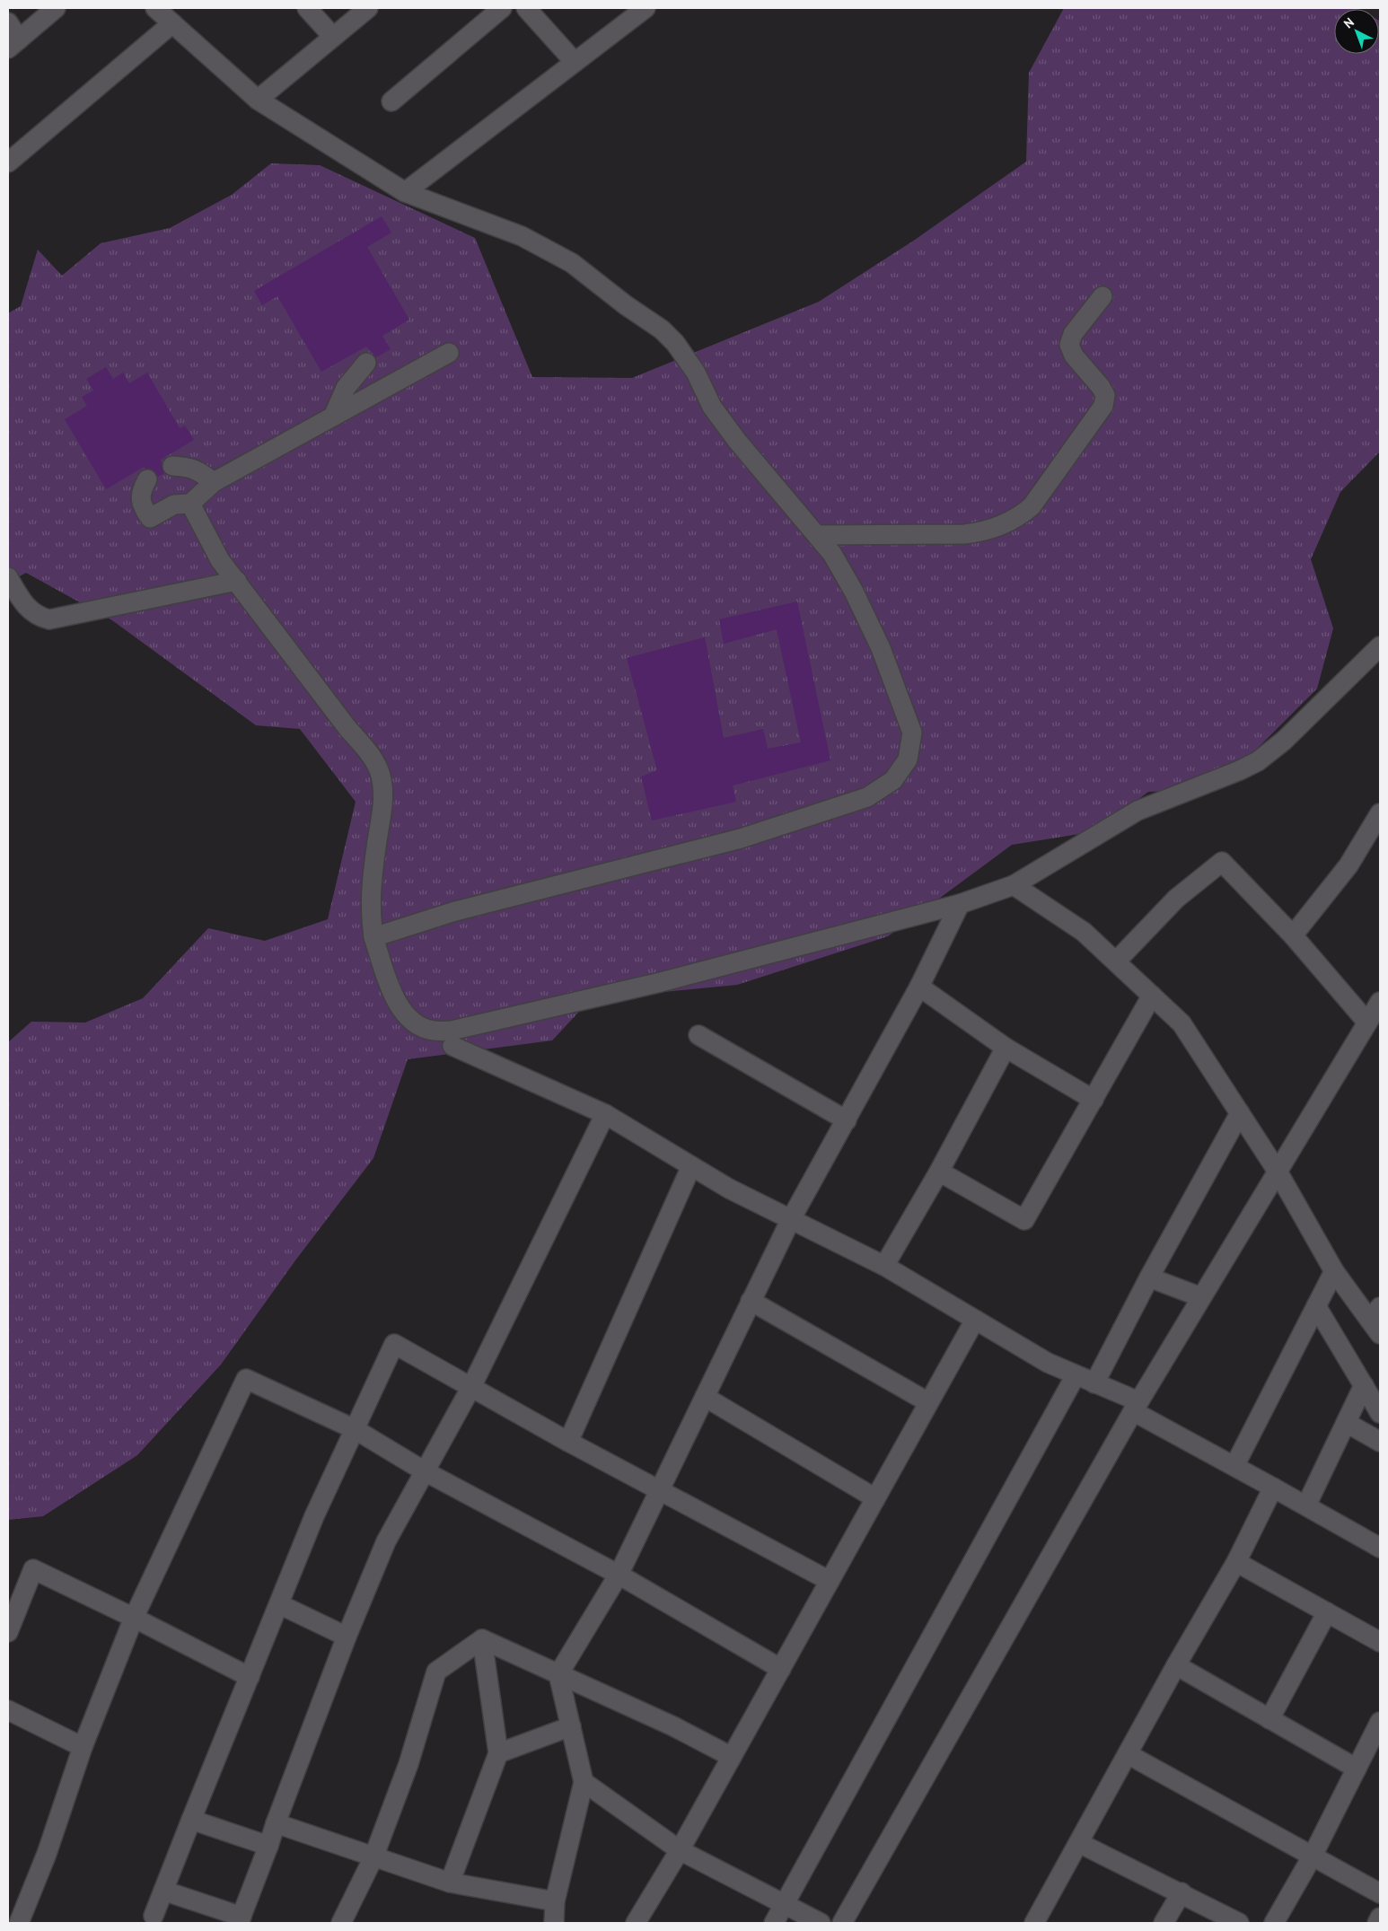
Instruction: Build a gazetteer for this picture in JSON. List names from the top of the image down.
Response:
{
  "north": "top left"
}
